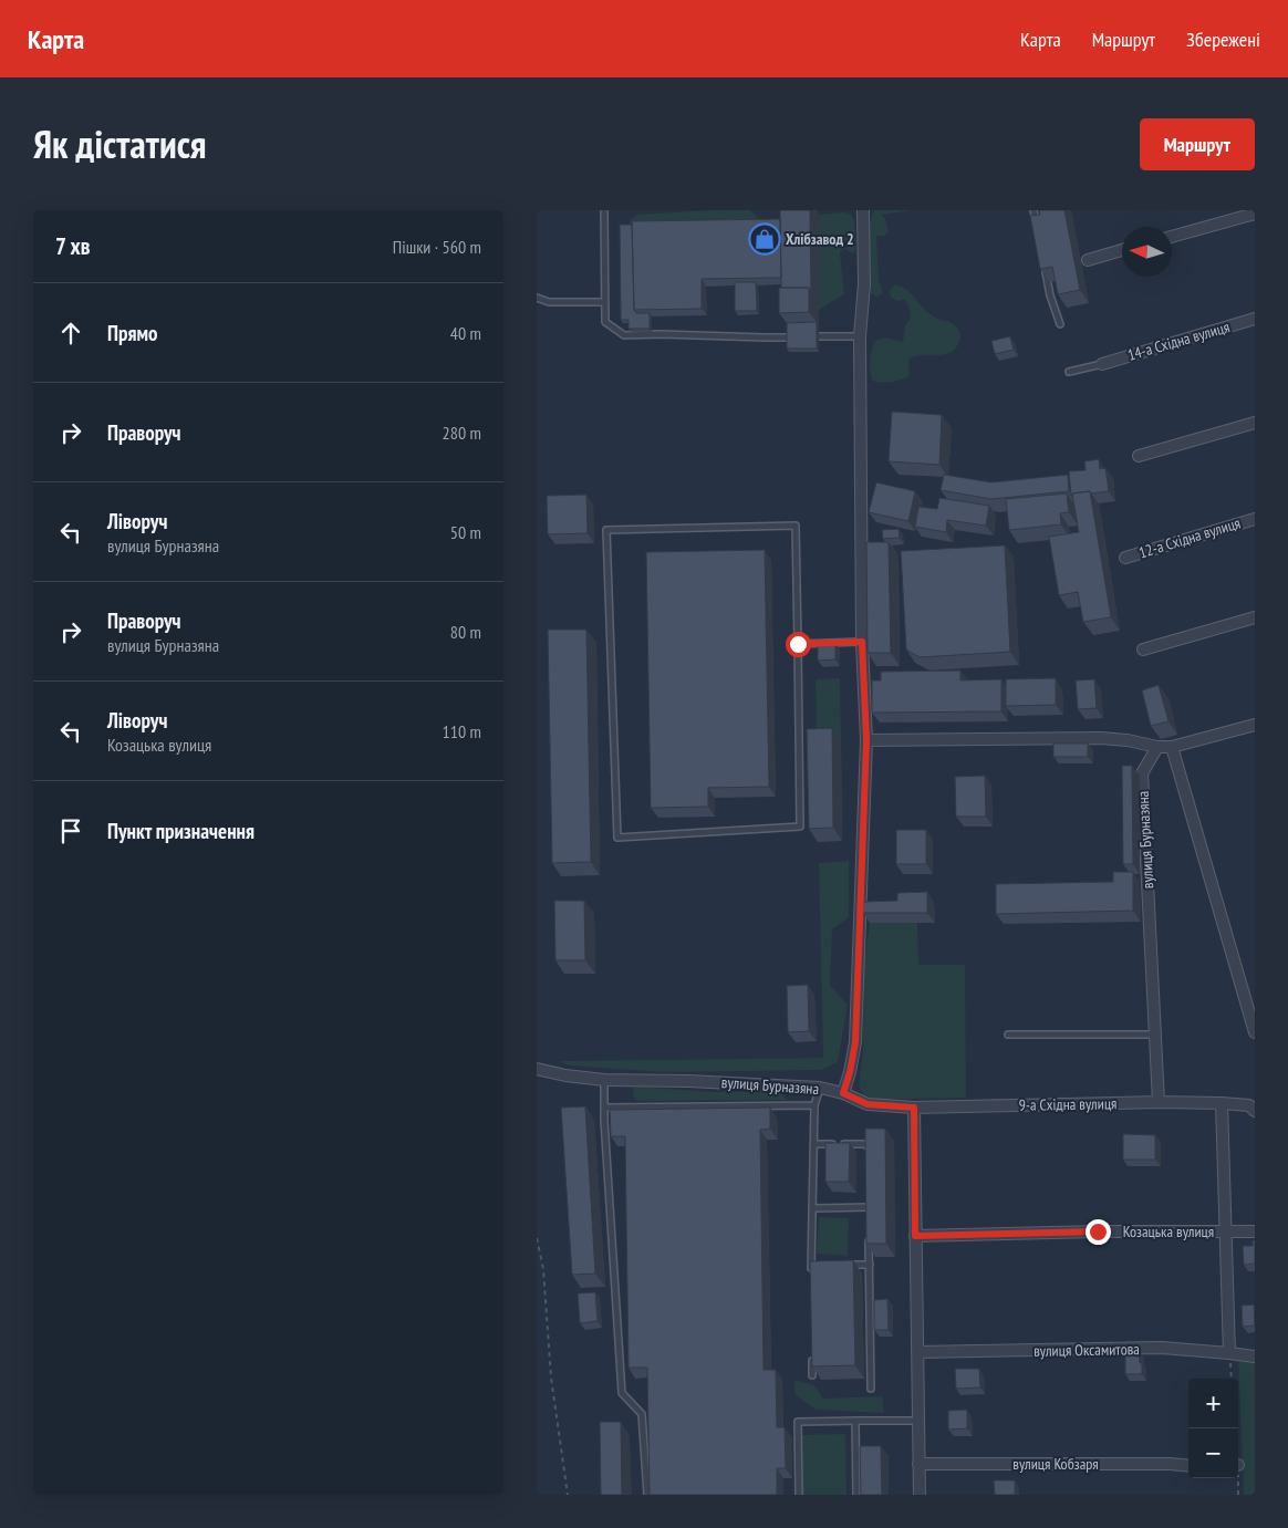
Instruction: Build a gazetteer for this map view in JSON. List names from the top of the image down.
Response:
{
  "streets": {
    "street": [
      "14-а Східна вулиця",
      "12-а Східна вулиця",
      "вулиця Бурназяна",
      "9-а Східна вулиця",
      "Козацька вулиця",
      "вулиця Оксамитова",
      "вулиця Кобзаря"
    ]
  },
  "crossings": [
    ["вулиця Бурназяна", "9-а Східна вулиця"]
  ],
  "places": {
    "shop": ["Хлібзавод 2"]
  },
  "north": "left",
  "page": {
    "header": "Карта",
    "nav": ["Карта", "Маршрут", "Збережені"],
    "title": "Як дістатися",
    "buttons": "Маршрут",
    "heading": ["7 хв", "Пішки · 560 m"],
    "list": [
      ["Прямо", "40 m"],
      ["Праворуч", "280 m"],
      ["Ліворуч", "вулиця Бурназяна", "50 m"],
      ["Праворуч", "вулиця Бурназяна", "80 m"],
      ["Ліворуч", "Козацька вулиця", "110 m"],
      "Пункт призначення"
    ],
    "map_buttons": ["+", "−"]
  }
}
